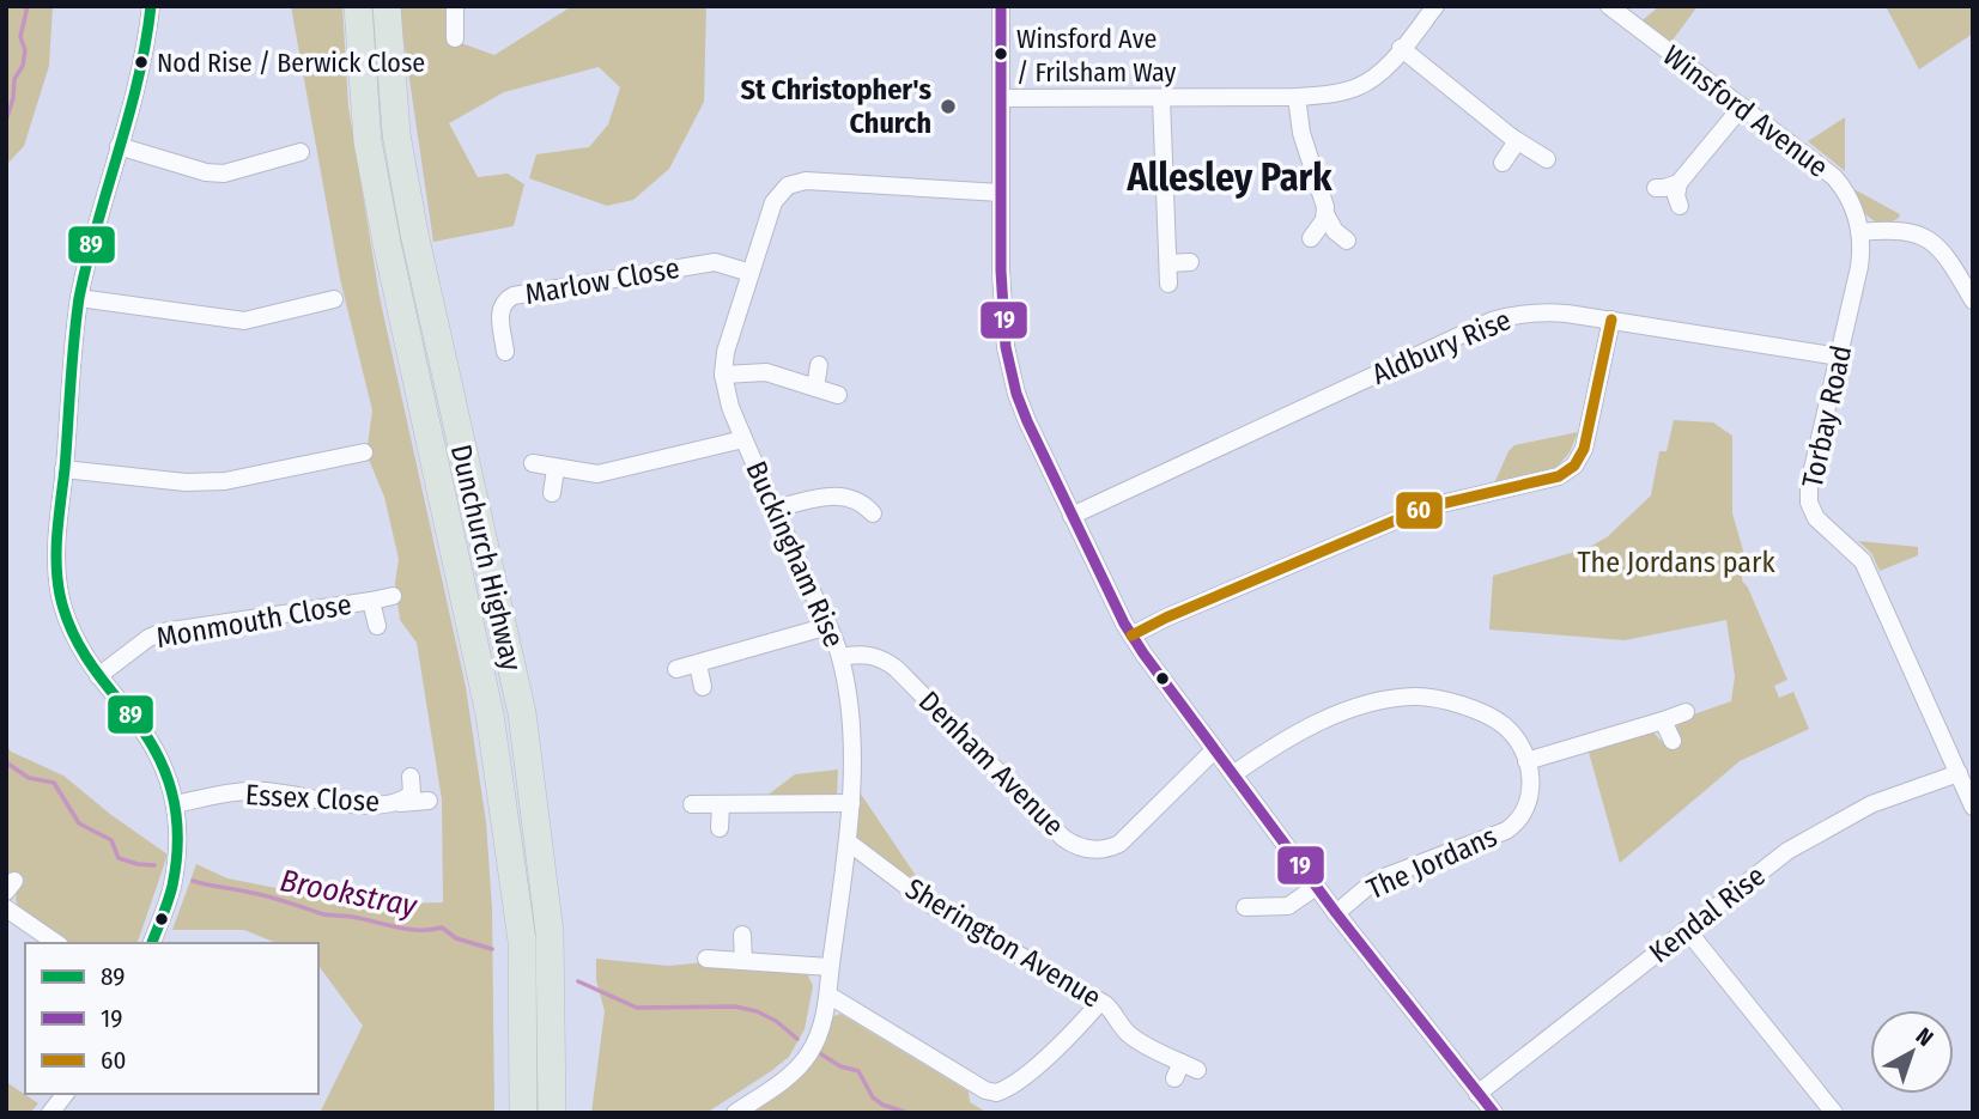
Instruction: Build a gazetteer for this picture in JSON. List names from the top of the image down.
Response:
{
  "streets": {
    "highway": ["Dunchurch Highway"],
    "street": [
      "Winsford Avenue",
      "Marlow Close",
      "Aldbury Rise",
      "Torbay Road",
      "Buckingham Rise",
      "Monmouth Close",
      "Denham Avenue",
      "Essex Close",
      "The Jordans",
      "Kendal Rise",
      "Sherington Avenue"
    ]
  },
  "crossings": [
    ["Winsford Avenue", "Torbay Road"],
    ["Marlow Close", "Buckingham Rise"],
    ["Aldbury Rise", "Torbay Road"],
    ["Torbay Road", "Kendal Rise"],
    ["Buckingham Rise", "Denham Avenue"],
    ["Buckingham Rise", "Sherington Avenue"]
  ],
  "districts": ["Allesley Park"],
  "water": ["Brookstray"],
  "parks": ["The Jordans park"],
  "places": ["Winsford Ave / Frilsham Way", "Nod Rise / Berwick Close", "St Christopher's Church"],
  "lines": ["transit line 89", "transit line 19", "transit line 60"],
  "legend": ["89", "19", "60"],
  "north": "top right"
}
